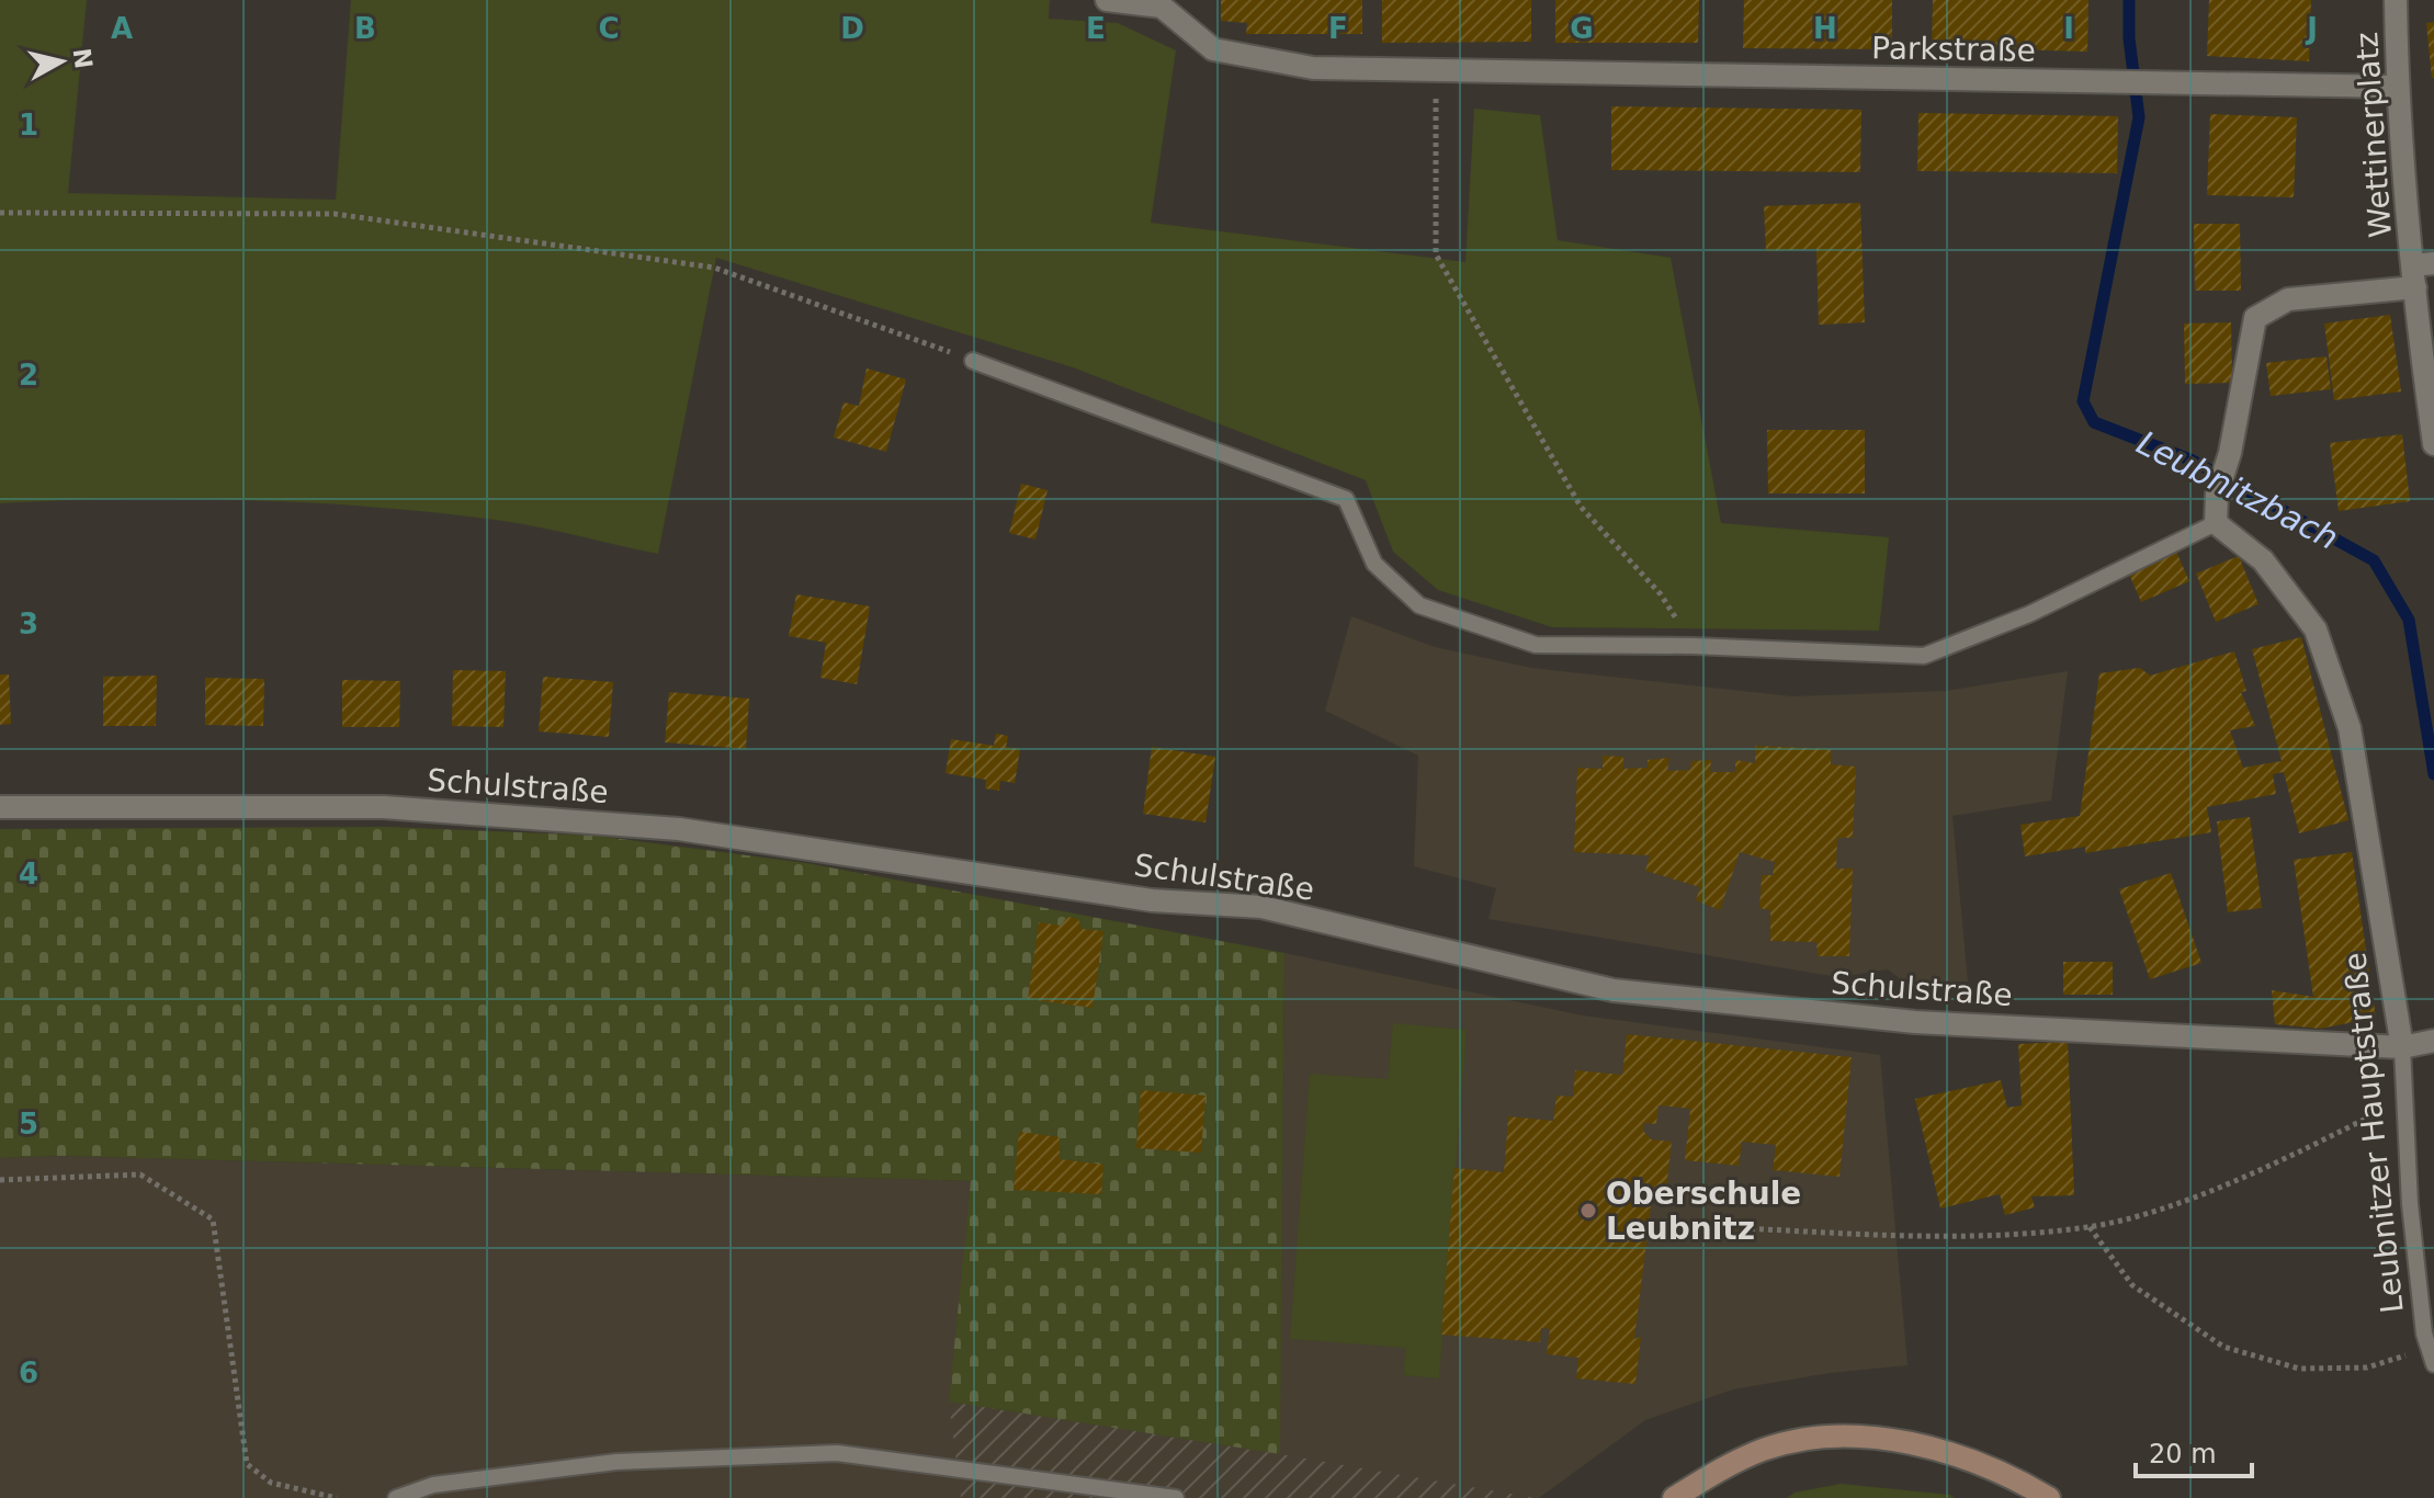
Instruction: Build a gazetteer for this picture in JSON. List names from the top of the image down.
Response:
{
  "streets": {
    "street": [
      "Parkstraße",
      "Wettinerplatz",
      "Schulstraße",
      "Leubnitzer Hauptstraße"
    ]
  },
  "crossings": [
    ["Parkstraße", "Wettinerplatz"],
    ["Schulstraße", "Leubnitzer Hauptstraße"]
  ],
  "water": ["Leubnitzbach"],
  "places": ["Oberschule Leubnitz"],
  "scale_bar": "20 m",
  "north": "right",
  "grid": {
    "columns": [
      "A",
      "B",
      "C",
      "D",
      "E",
      "F",
      "G",
      "H",
      "I",
      "J"
    ],
    "rows": [
      "1",
      "2",
      "3",
      "4",
      "5",
      "6"
    ]
  }
}
